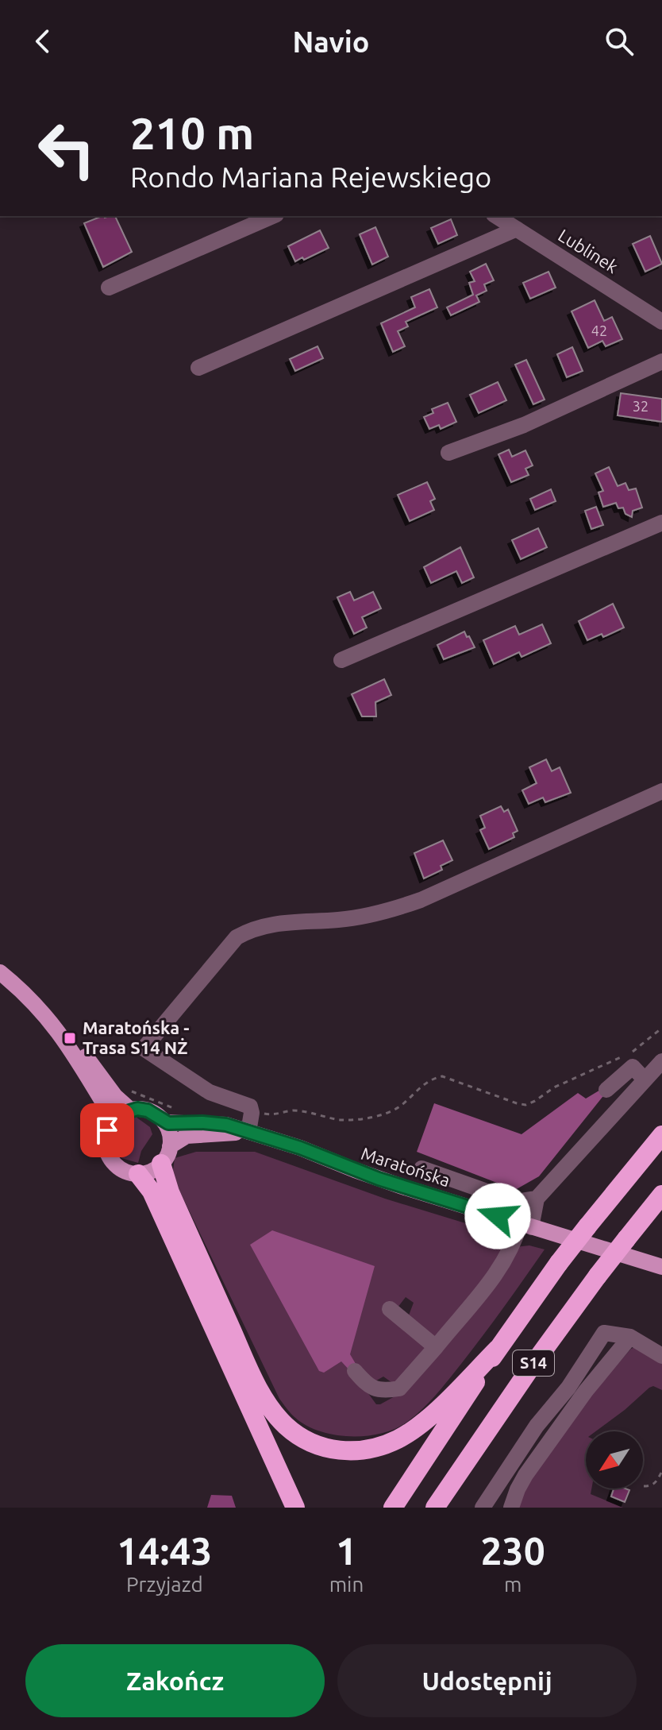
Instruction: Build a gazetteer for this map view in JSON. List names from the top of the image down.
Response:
{
  "streets": {
    "highway": ["S14"],
    "main road": ["Maratońska"],
    "street": ["Lublinek"]
  },
  "places": {
    "transit": ["Maratońska - Trasa S14 NŻ"]
  },
  "house_numbers": ["42", "32"],
  "north": "bottom left",
  "page": {
    "header": "Navio",
    "turn": ["210 m", "Rondo Mariana Rejewskiego"],
    "eta": [
      "14:43",
      "Przyjazd",
      "1",
      "min",
      "230",
      "m"
    ],
    "buttons": ["Zakończ", "Udostępnij"]
  }
}
